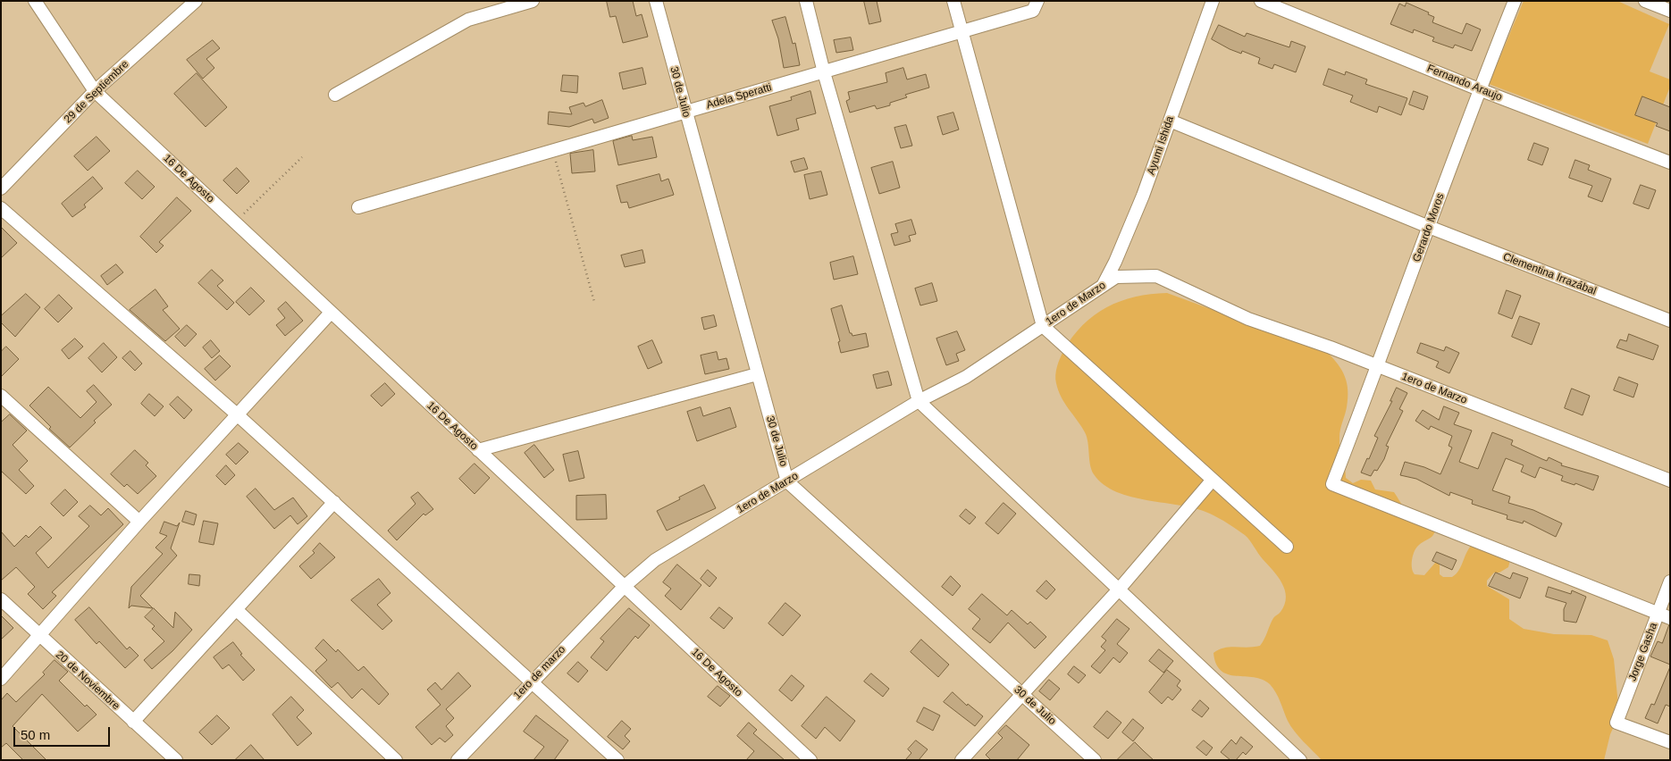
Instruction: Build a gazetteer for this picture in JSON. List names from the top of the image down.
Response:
{
  "streets": {
    "street": [
      "Fernando Araujo",
      "29 de Septiembre",
      "30 de Julio",
      "Adela Speratti",
      "Ayumi Ishida",
      "16 De Agosto",
      "Gerardo Moros",
      "Clementina Irrazábal",
      "1ero de Marzo",
      "Jorge Gasha",
      "1ero de marzo",
      "20 de Noviembre"
    ]
  },
  "crossings": [
    ["Fernando Araujo", "Gerardo Moros"],
    ["29 de Septiembre", "16 De Agosto"],
    ["30 de Julio", "Adela Speratti"],
    ["30 de Julio", "1ero de Marzo"],
    ["Ayumi Ishida", "Clementina Irrazábal"],
    ["Ayumi Ishida", "1ero de Marzo"],
    ["16 De Agosto", "1ero de Marzo"],
    ["16 De Agosto", "1ero de marzo"],
    ["Gerardo Moros", "Clementina Irrazábal"],
    ["Gerardo Moros", "1ero de Marzo"],
    ["Gerardo Moros", "Jorge Gasha"],
    ["1ero de Marzo", "1ero de marzo"]
  ],
  "scale_bar": "50 m"
}
